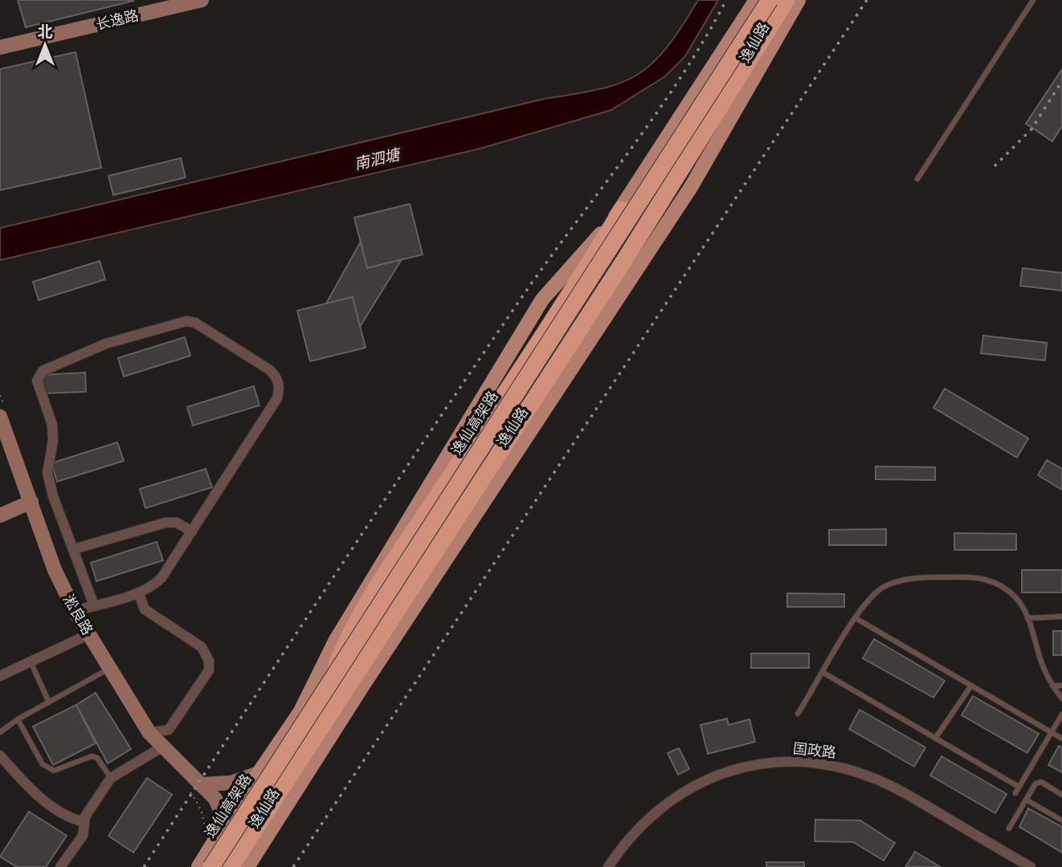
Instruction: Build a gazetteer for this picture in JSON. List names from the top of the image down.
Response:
{
  "streets": {
    "highway": ["逸仙高架路"],
    "main road": ["逸仙路"],
    "street": ["长逸路", "淞良路", "国政路"]
  },
  "crossings": [
    ["逸仙路", "逸仙高架路"],
    ["逸仙路", "淞良路"]
  ],
  "water": ["南泗塘"],
  "north": "top"
}
